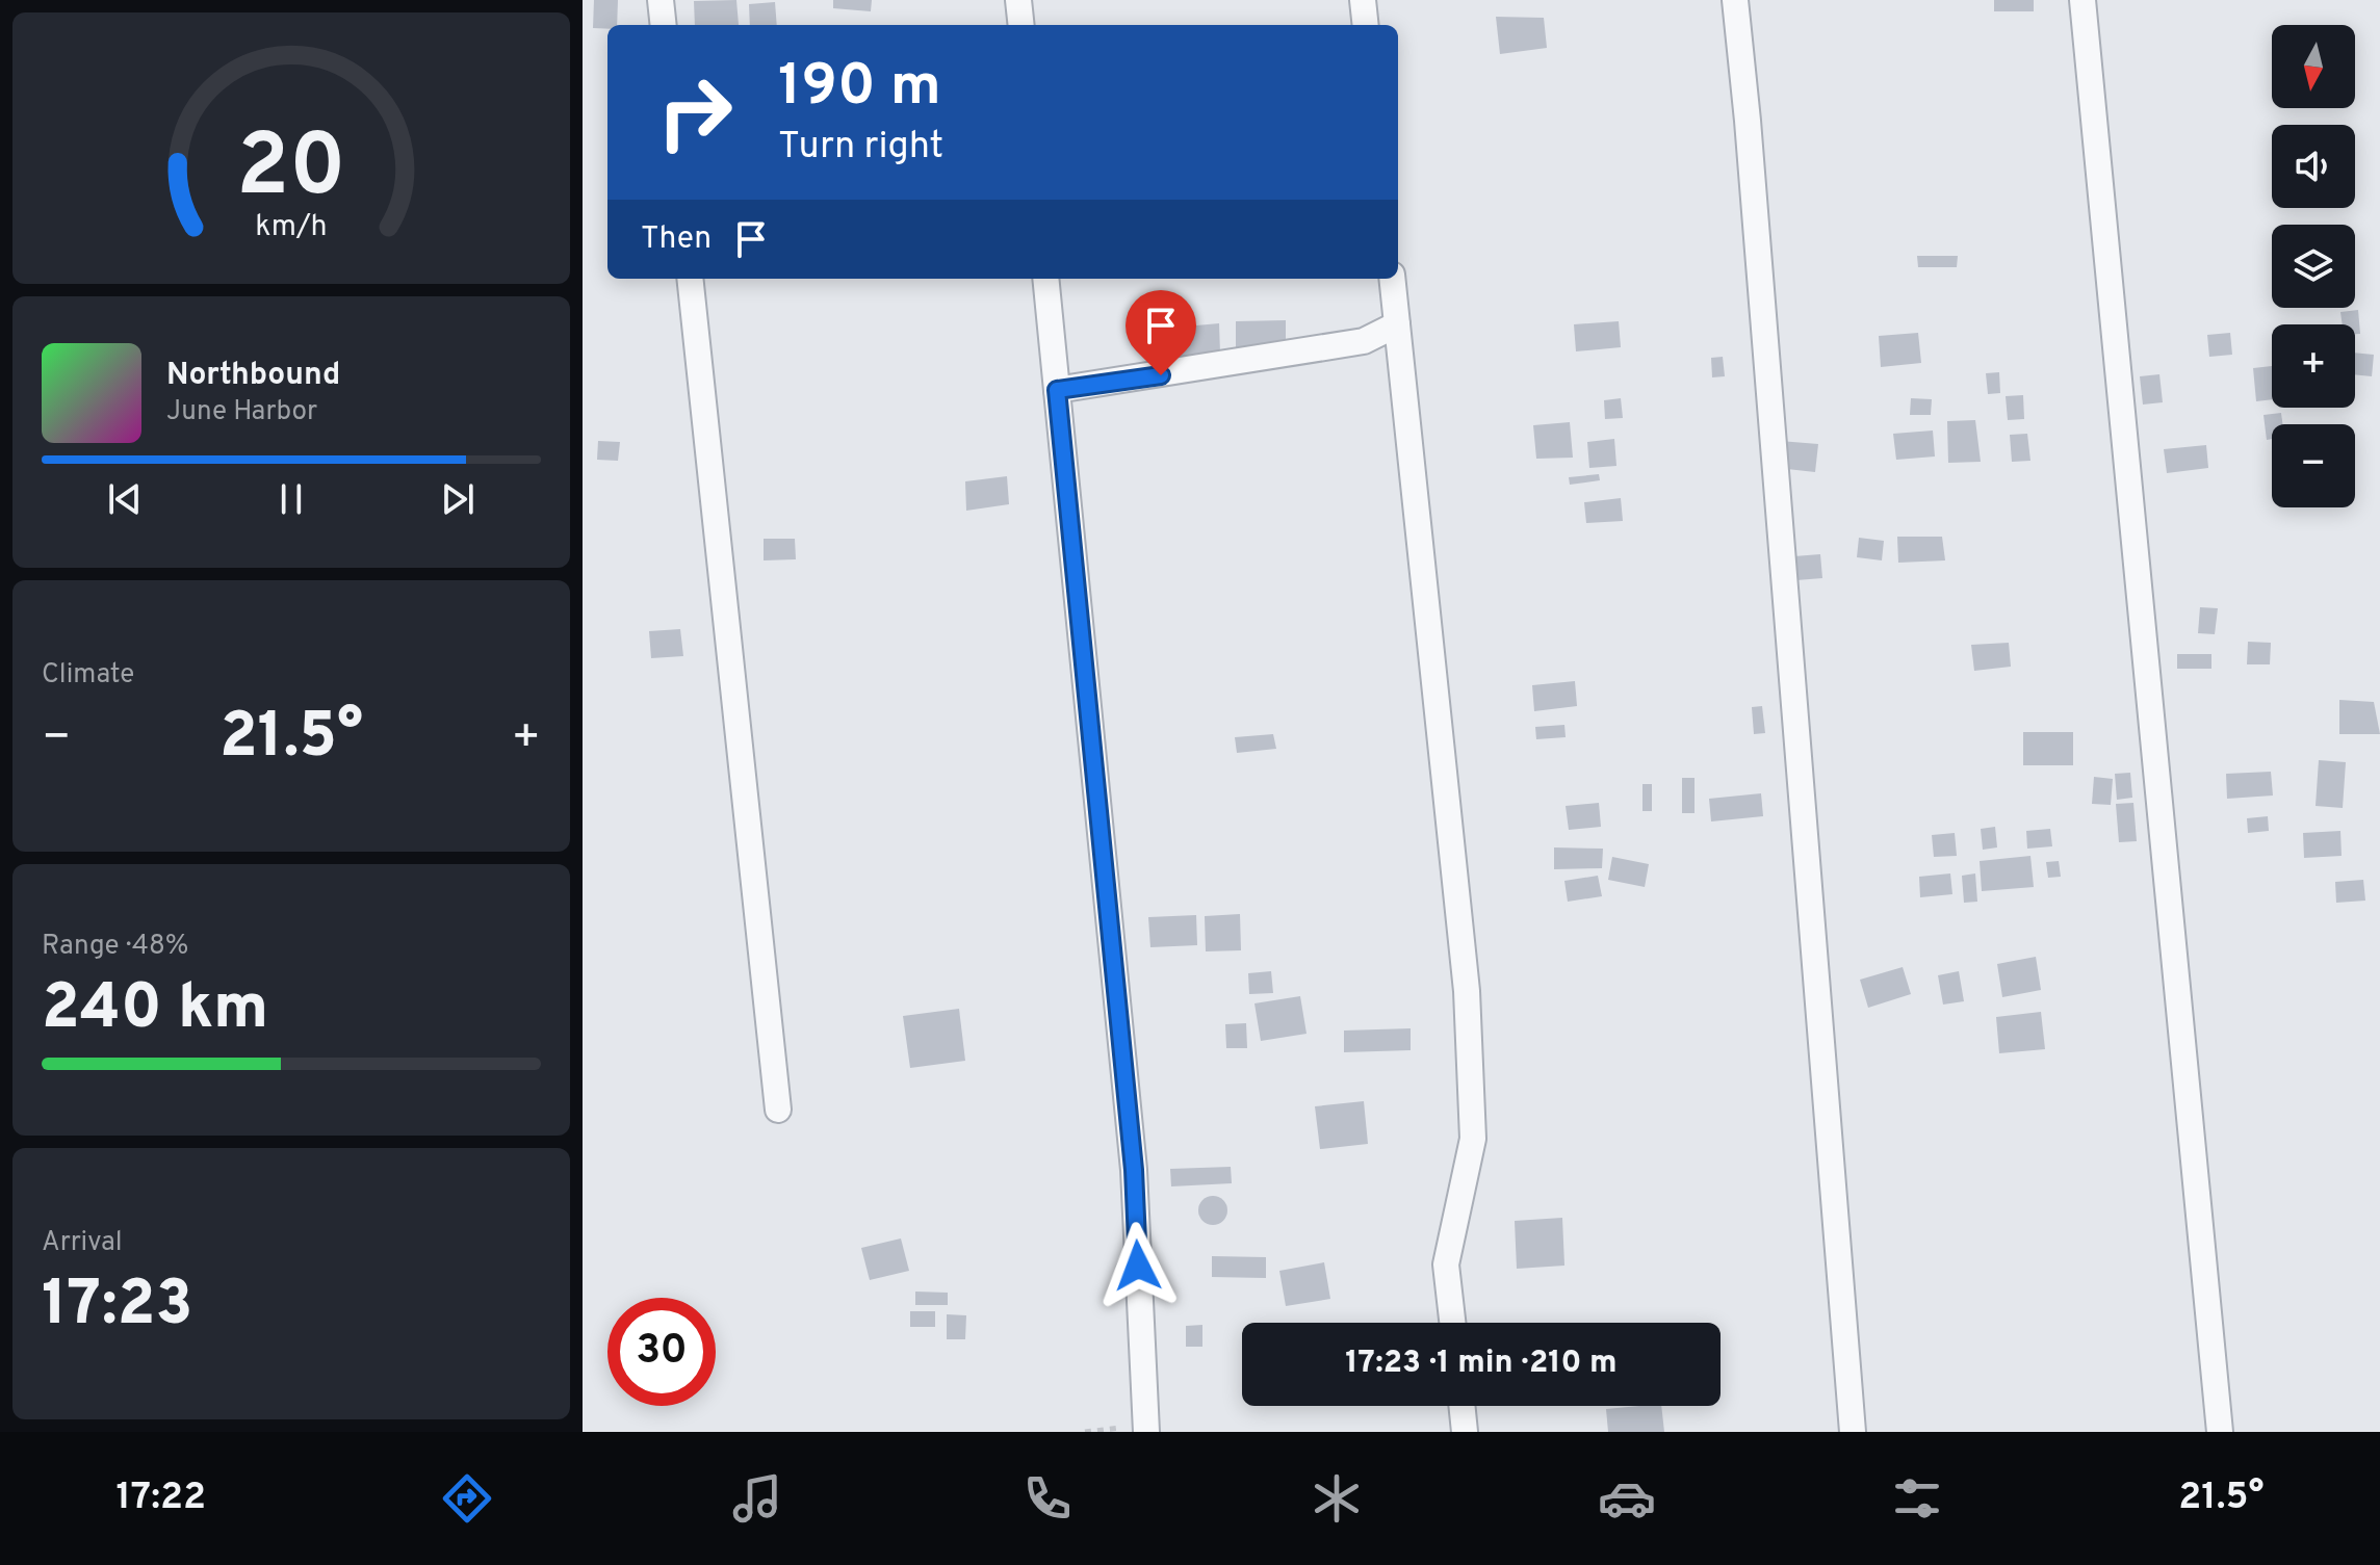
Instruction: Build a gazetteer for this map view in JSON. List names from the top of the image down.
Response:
{
  "north": "bottom",
  "page": {
    "map_buttons": ["+", "−"],
    "turn": ["190 m", "Turn right"],
    "then": "Then",
    "song": ["Northbound", "June Harbor"],
    "tile": [
      "Climate",
      ["Range · 48%", "240 km"],
      ["Arrival", "17:23"]
    ],
    "heat": ["−", "21.5°", "+"],
    "limit": "30",
    "trip": "17:23 · 1 min · 210 m",
    "tabs": ["17:22", "21.5°"],
    "gauge": ["20", "km/h"]
  }
}
